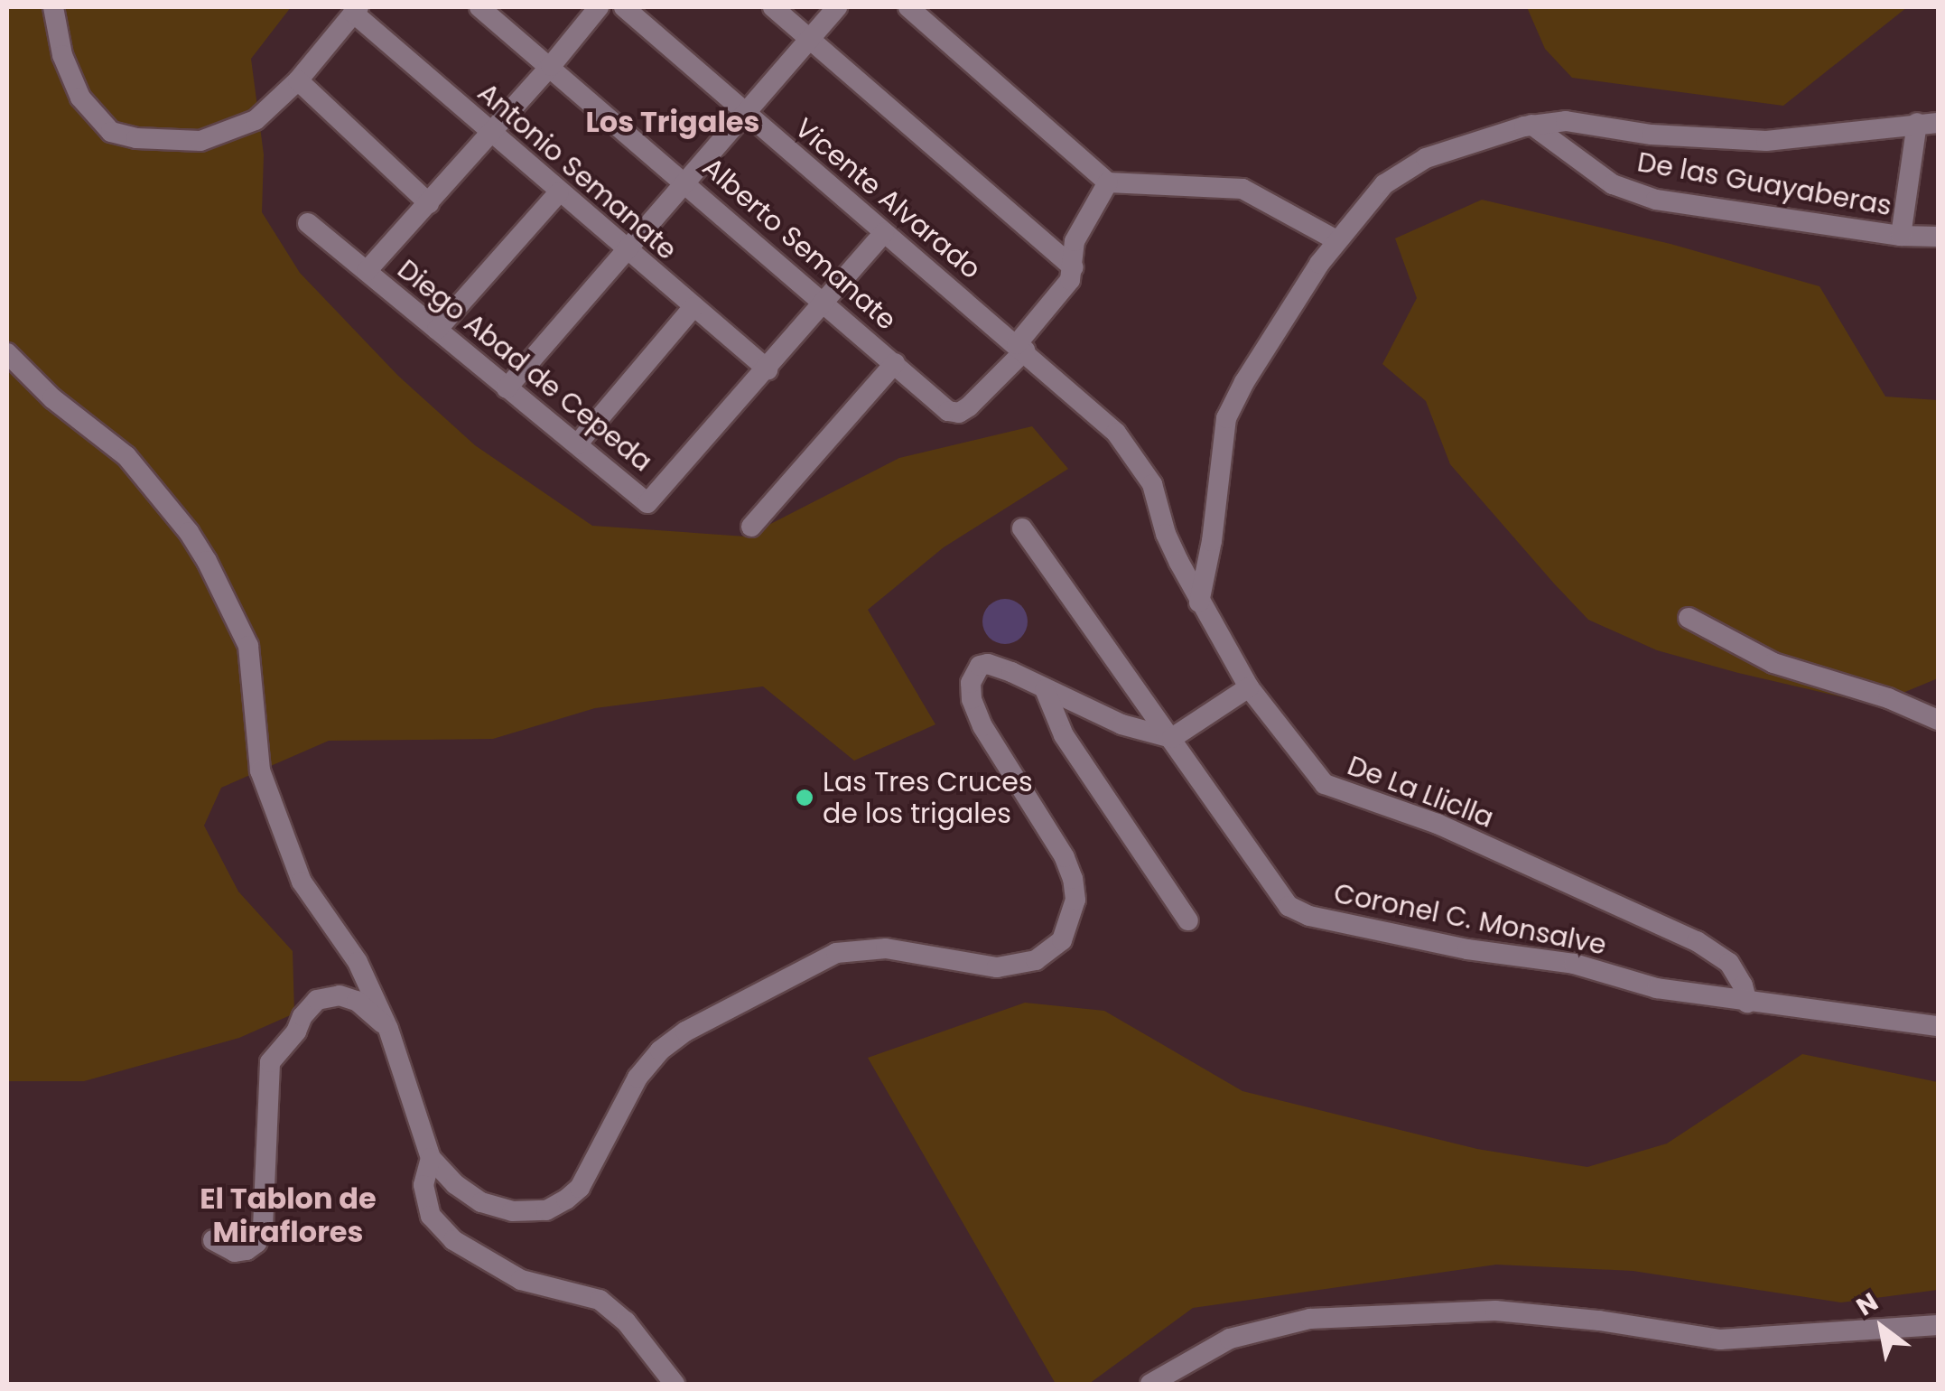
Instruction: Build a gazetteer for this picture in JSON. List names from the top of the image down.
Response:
{
  "streets": {
    "street": [
      "Antonio Semanate",
      "De las Guayaberas",
      "Vicente Alvarado",
      "Alberto Semanate",
      "Diego Abad de Cepeda",
      "De La Lliclla",
      "Coronel C. Monsalve"
    ]
  },
  "crossings": [
    ["Antonio Semanate", "Diego Abad de Cepeda"],
    ["Vicente Alvarado", "Alberto Semanate"],
    ["Vicente Alvarado", "De La Lliclla"],
    ["De La Lliclla", "Coronel C. Monsalve"]
  ],
  "districts": ["Los Trigales", "El Tablon de Miraflores"],
  "places": ["Las Tres Cruces de los trigales"],
  "north": "top left"
}
